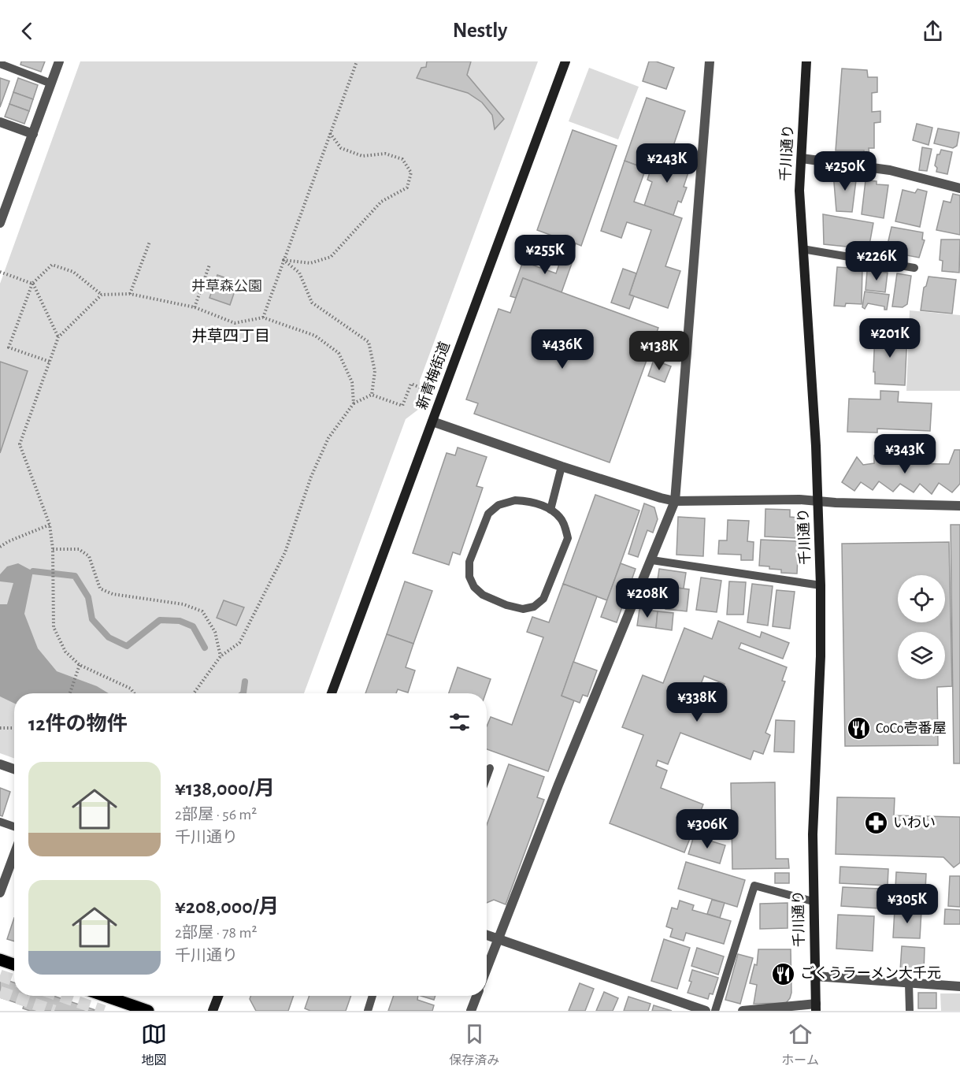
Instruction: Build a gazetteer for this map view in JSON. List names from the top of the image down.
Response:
{
  "streets": {
    "main road": ["千川通り", "新青梅街道"]
  },
  "districts": ["井草四丁目"],
  "parks": ["井草森公園"],
  "places": {
    "restaurant": ["CoCo壱番屋", "ごくうラーメン大千元"],
    "pharmacy": ["いわい"]
  },
  "page": {
    "header": "Nestly",
    "price": [
      "¥243K",
      "¥250K",
      "¥255K",
      "¥226K",
      "¥201K",
      "¥436K",
      "¥138K",
      "¥343K",
      "¥208K",
      "¥338K",
      "¥306K",
      "¥305K"
    ],
    "heading": "12件の物件",
    "list": [
      {
        "name": "¥138,000/月",
        "note": "2部屋 · 56 m² · 千川通り"
      },
      {
        "name": "¥208,000/月",
        "note": "2部屋 · 78 m² · 千川通り"
      }
    ],
    "tabs": ["地図", "保存済み", "ホーム"]
  }
}
